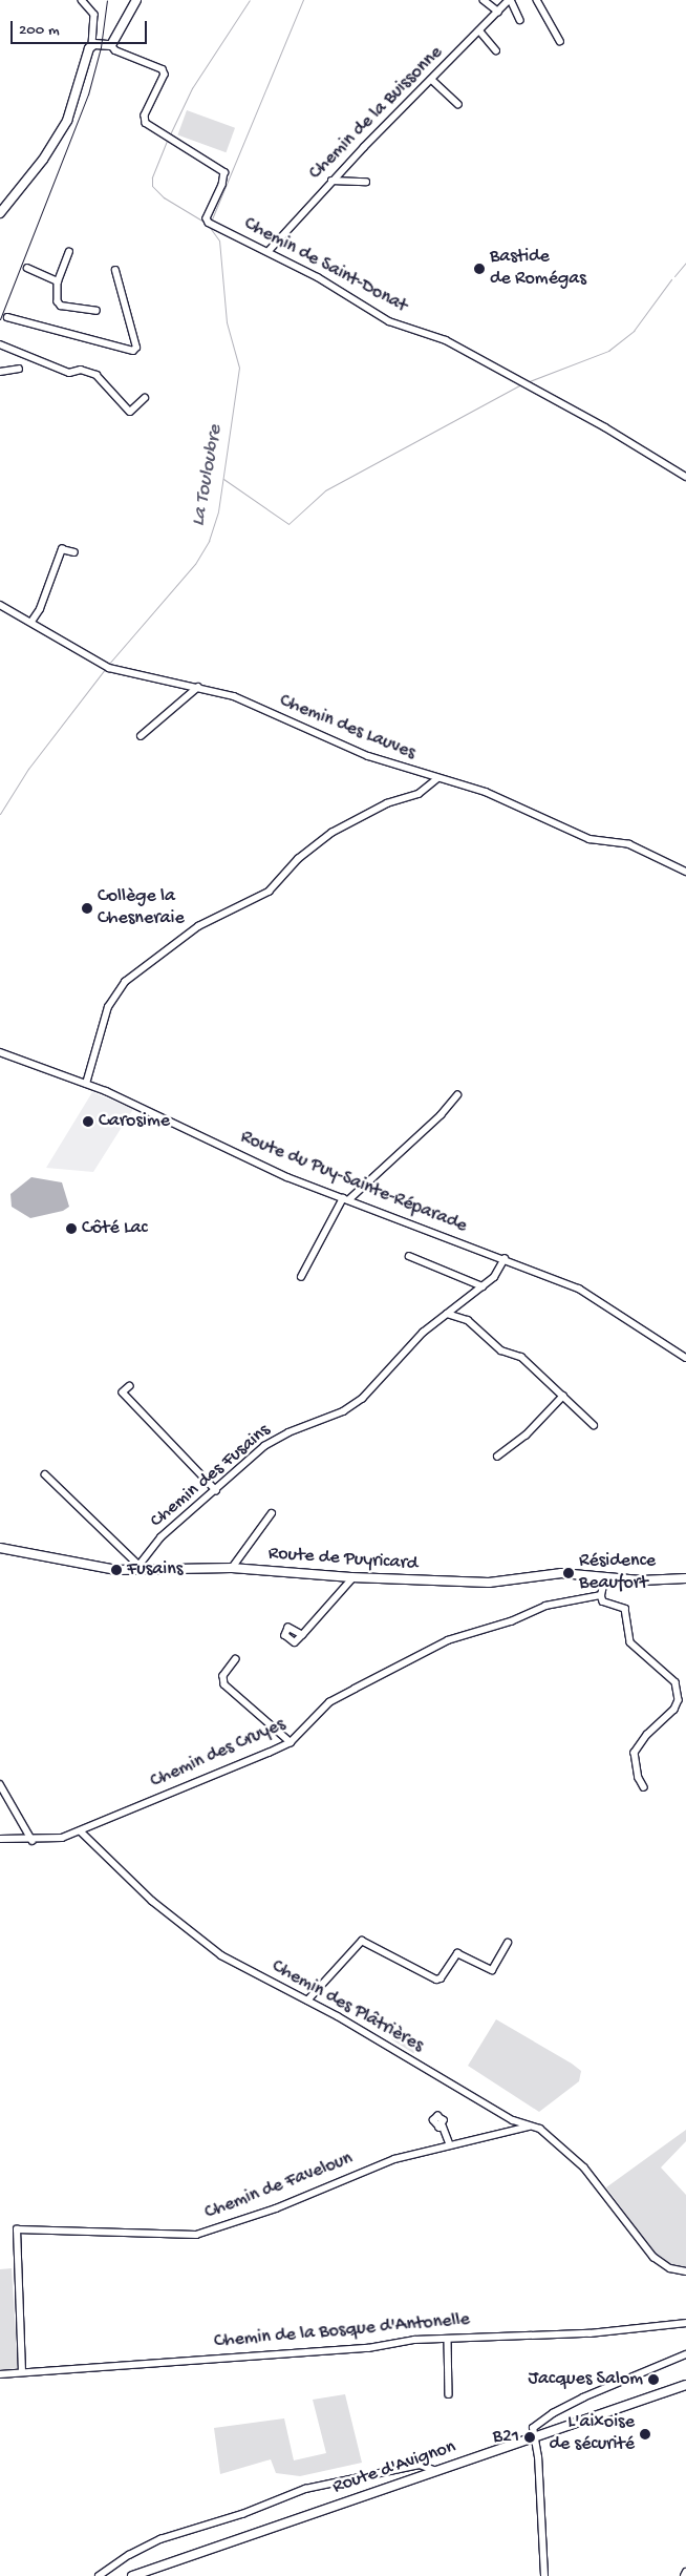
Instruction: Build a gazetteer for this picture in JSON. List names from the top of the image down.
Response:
{
  "streets": {
    "main road": ["Route de Puyricard", "Route d'Avignon"],
    "street": [
      "Chemin de la Buissonne",
      "Chemin de Saint-Donat",
      "Chemin des Lauves",
      "Route du Puy-Sainte-Réparade",
      "Chemin des Fusains",
      "Chemin des Cruyes",
      "Chemin des Plâtrières",
      "Chemin de Faveloun",
      "Chemin de la Bosque d'Antonelle"
    ]
  },
  "crossings": [
    ["Chemin de la Buissonne", "Chemin de Saint-Donat"],
    ["Route du Puy-Sainte-Réparade", "Chemin des Fusains"],
    ["Chemin des Fusains", "Route de Puyricard"],
    ["Chemin des Cruyes", "Chemin des Plâtrières"],
    ["Chemin des Plâtrières", "Chemin de Faveloun"],
    ["Chemin de Faveloun", "Chemin de la Bosque d'Antonelle"]
  ],
  "water": ["La Touloubre"],
  "places": [
    "Bastide de Romégas",
    "Collège la Chesneraie",
    "Carosime",
    "Côté Lac",
    "Fusains",
    "Résidence Beaufort",
    "Jacques Salom",
    "L'aixoise de sécurité",
    "B21"
  ],
  "scale_bar": "200 m"
}
